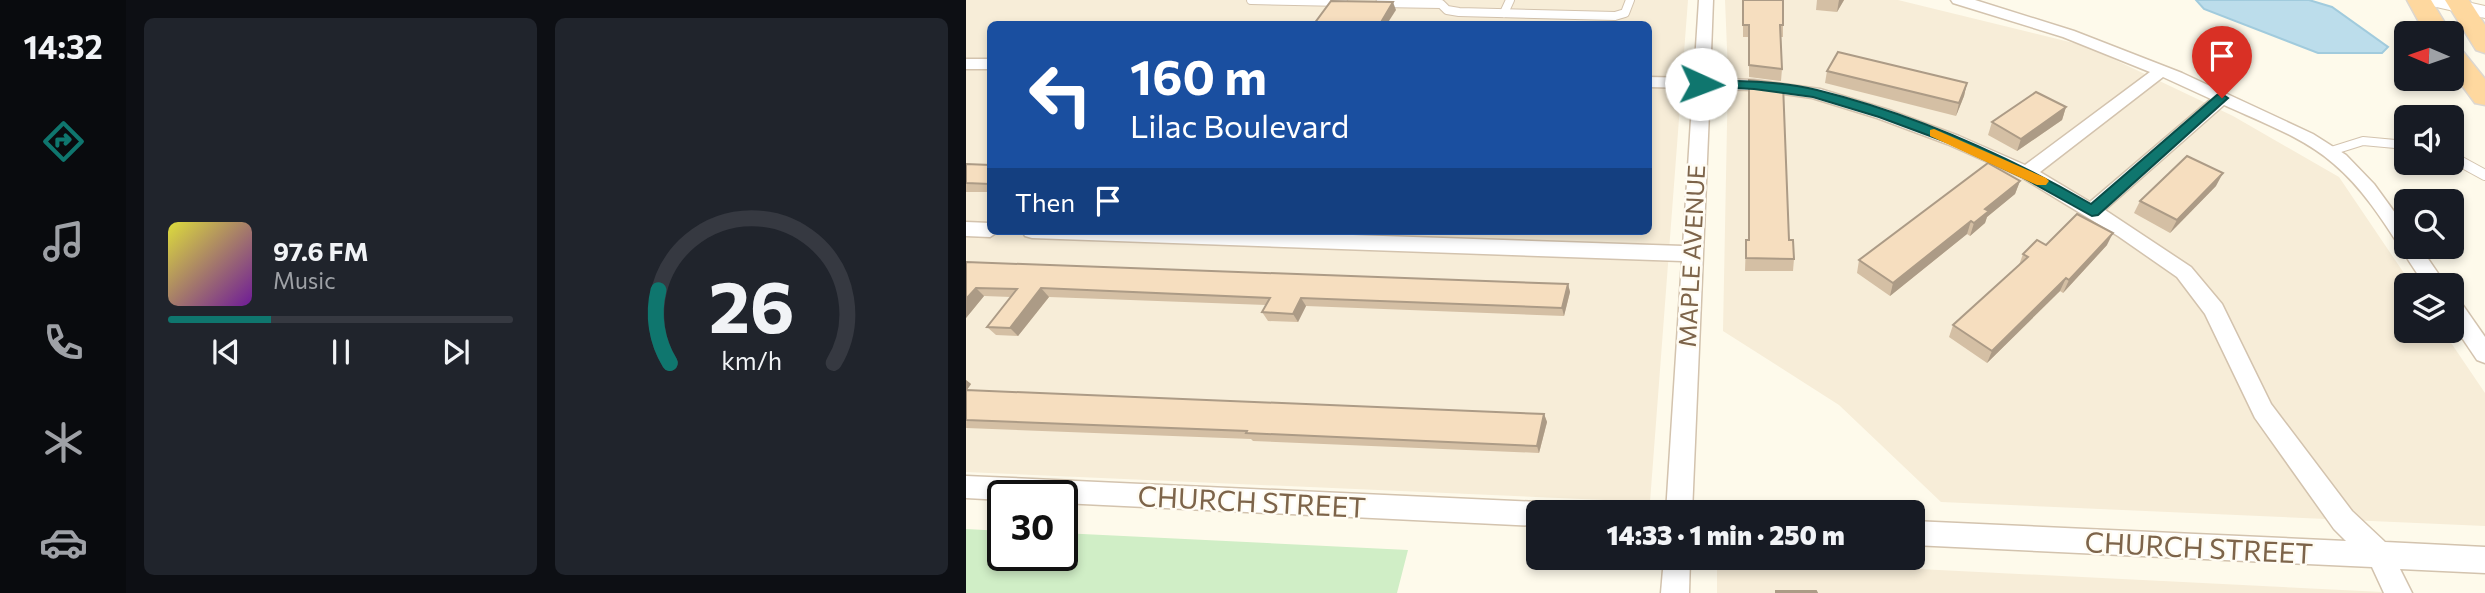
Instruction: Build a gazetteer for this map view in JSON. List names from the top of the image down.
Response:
{
  "streets": {
    "street": ["MAPLE AVENUE", "CHURCH STREET"]
  },
  "north": "left",
  "page": {
    "tabs": "14:32",
    "turn": ["160 m", "Lilac Boulevard"],
    "then": "Then",
    "song": ["97.6 FM", "Music"],
    "limit": "30",
    "trip": "14:33 · 1 min · 250 m",
    "gauge": ["26", "km/h"]
  }
}
